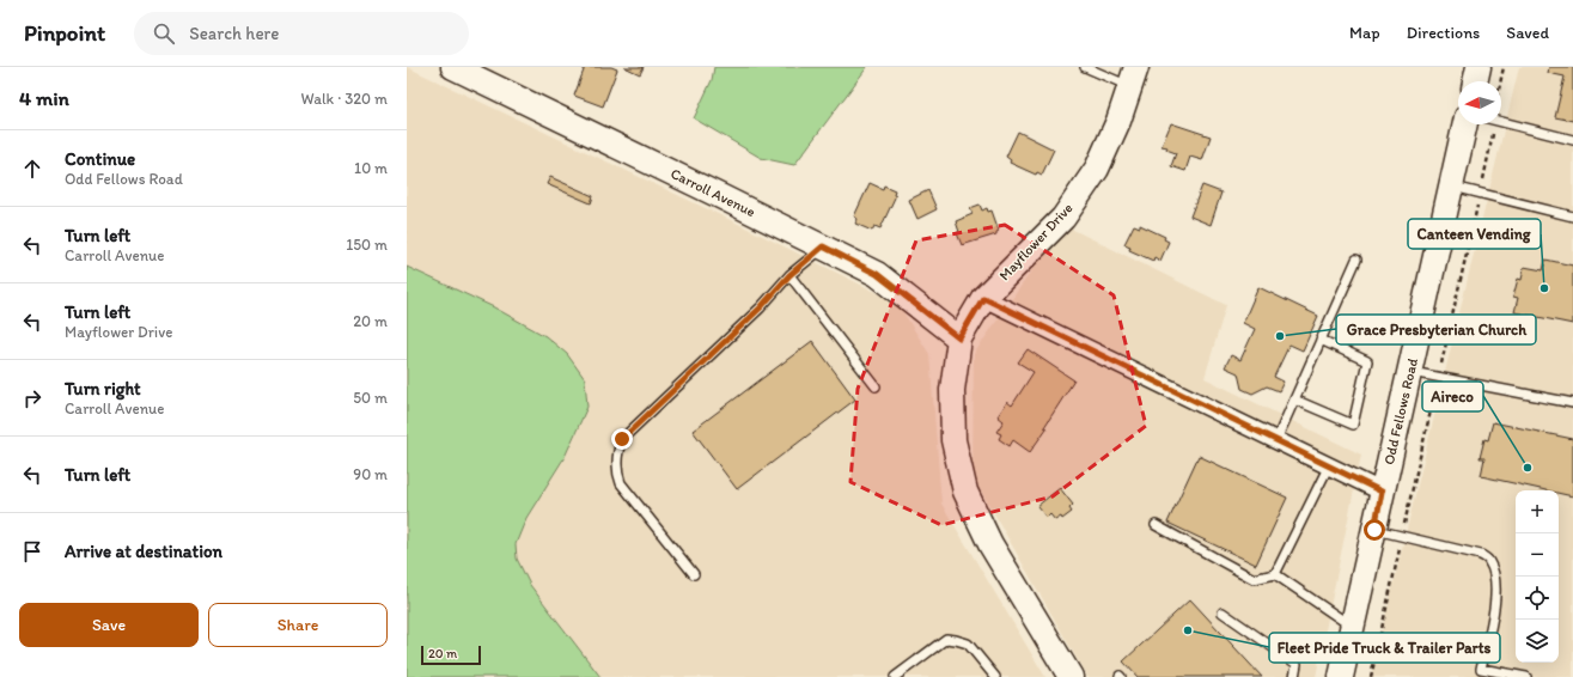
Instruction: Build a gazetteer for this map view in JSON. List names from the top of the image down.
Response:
{
  "streets": {
    "street": ["Carroll Avenue", "Mayflower Drive", "Odd Fellows Road"]
  },
  "crossings": [
    ["Carroll Avenue", "Mayflower Drive"]
  ],
  "places": [
    "Canteen Vending",
    "Grace Presbyterian Church",
    "Aireco",
    "Fleet Pride Truck & Trailer Parts"
  ],
  "scale_bar": "20 m",
  "north": "left",
  "page": {
    "header": "Pinpoint",
    "search": "Search here",
    "nav": ["Map", "Directions", "Saved"],
    "heading": ["4 min", "Walk · 320 m"],
    "list": [
      ["Continue", "Odd Fellows Road", "10 m"],
      ["Turn left", "Carroll Avenue", "150 m"],
      ["Turn left", "Mayflower Drive", "20 m"],
      ["Turn right", "Carroll Avenue", "50 m"],
      ["Turn left", "90 m"],
      "Arrive at destination"
    ],
    "map_buttons": ["+", "−"],
    "buttons": ["Save", "Share"],
    "scale": "20 m"
  }
}
